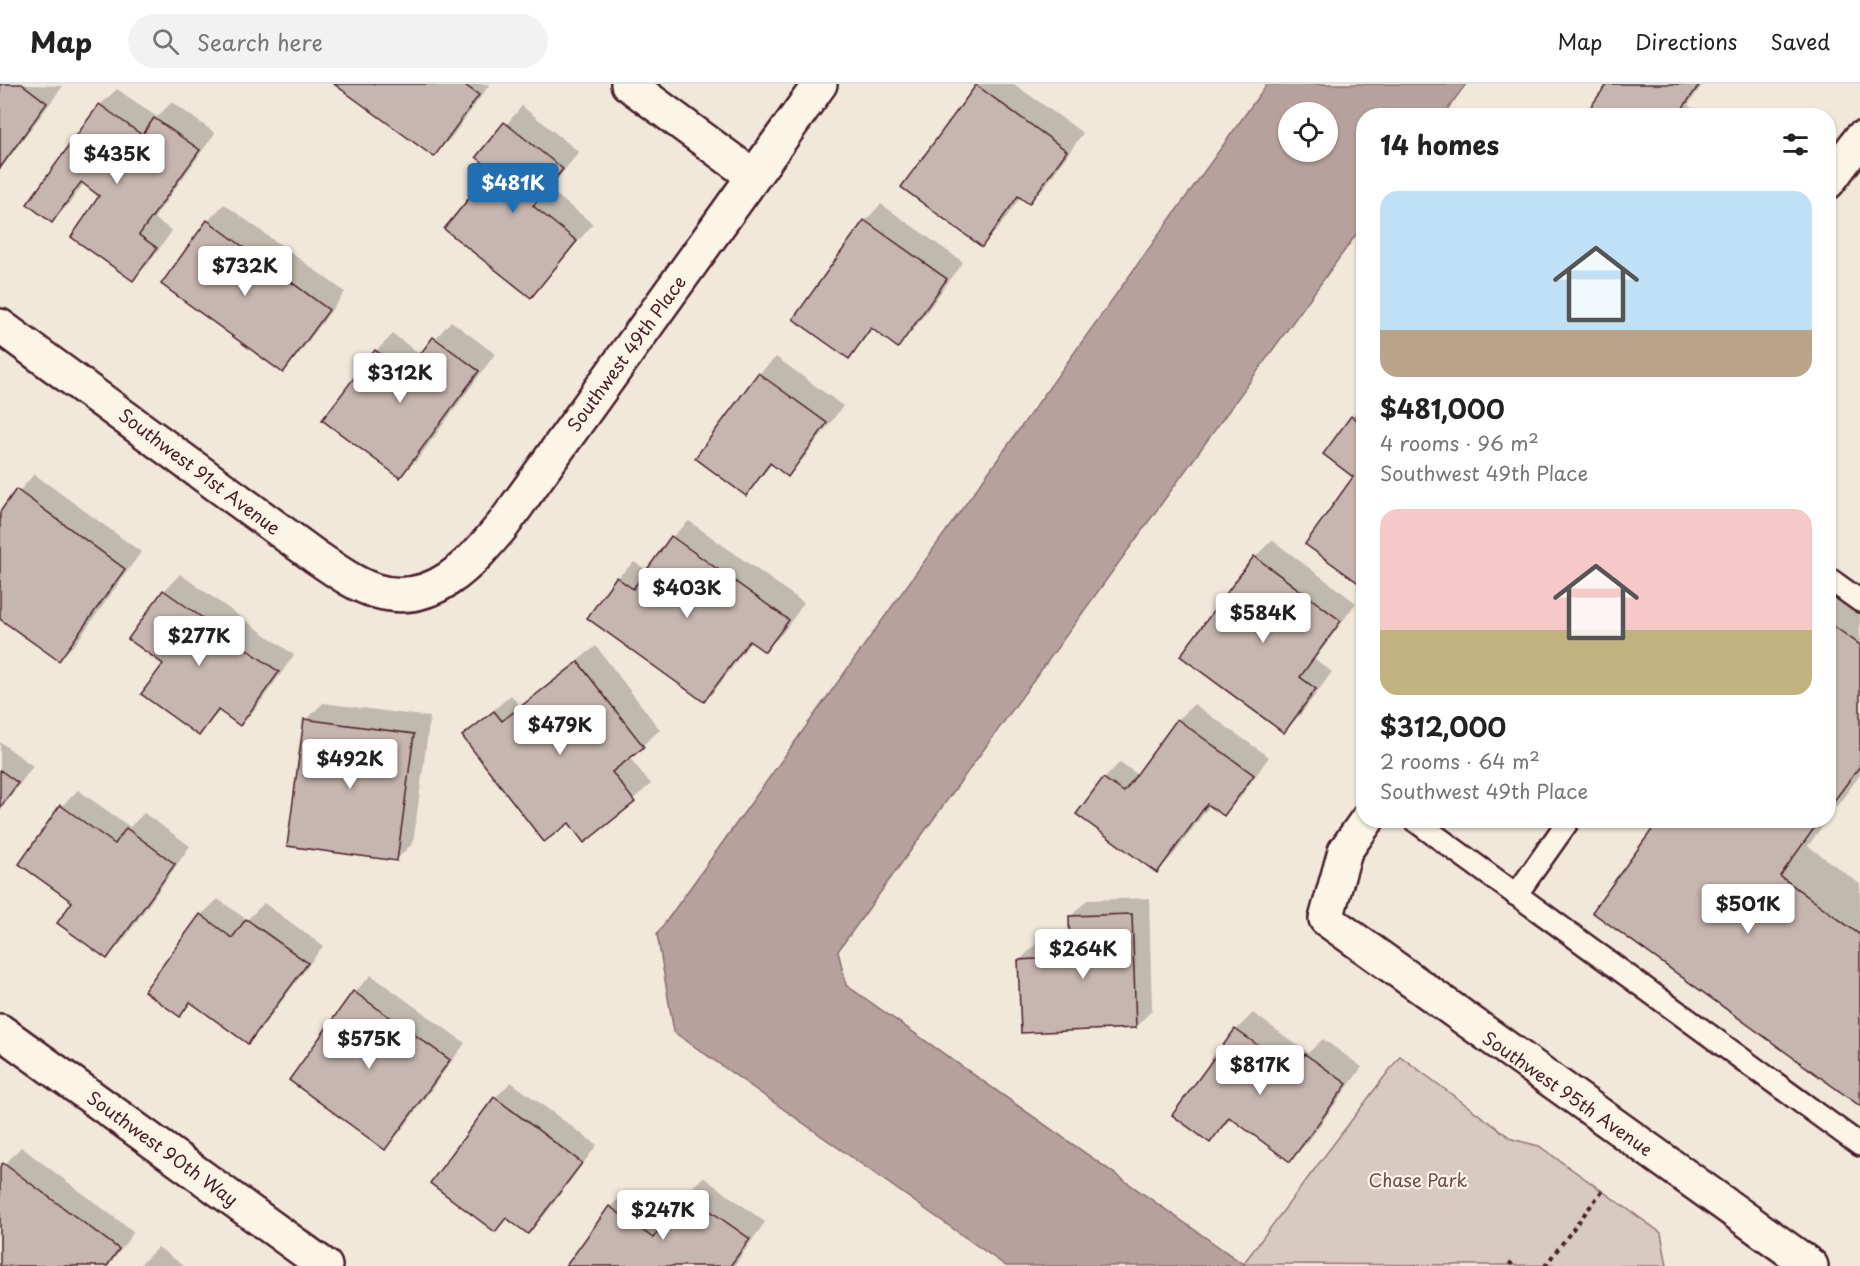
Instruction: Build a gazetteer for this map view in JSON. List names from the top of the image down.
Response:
{
  "streets": {
    "street": [
      "Southwest 49th Place",
      "Southwest 91st Avenue",
      "Southwest 95th Avenue",
      "Southwest 90th Way"
    ]
  },
  "crossings": [
    ["Southwest 49th Place", "Southwest 91st Avenue"]
  ],
  "parks": ["Chase Park"],
  "page": {
    "header": "Map",
    "search": "Search here",
    "nav": ["Map", "Directions", "Saved"],
    "heading": "14 homes",
    "price": [
      "$435K",
      "$481K",
      "$732K",
      "$312K",
      "$403K",
      "$584K",
      "$277K",
      "$479K",
      "$492K",
      "$501K",
      "$264K",
      "$575K",
      "$817K",
      "$247K"
    ],
    "list": [
      {
        "name": "$481,000",
        "note": "4 rooms · 96 m² · Southwest 49th Place"
      },
      {
        "name": "$312,000",
        "note": "2 rooms · 64 m² · Southwest 49th Place"
      }
    ]
  }
}
